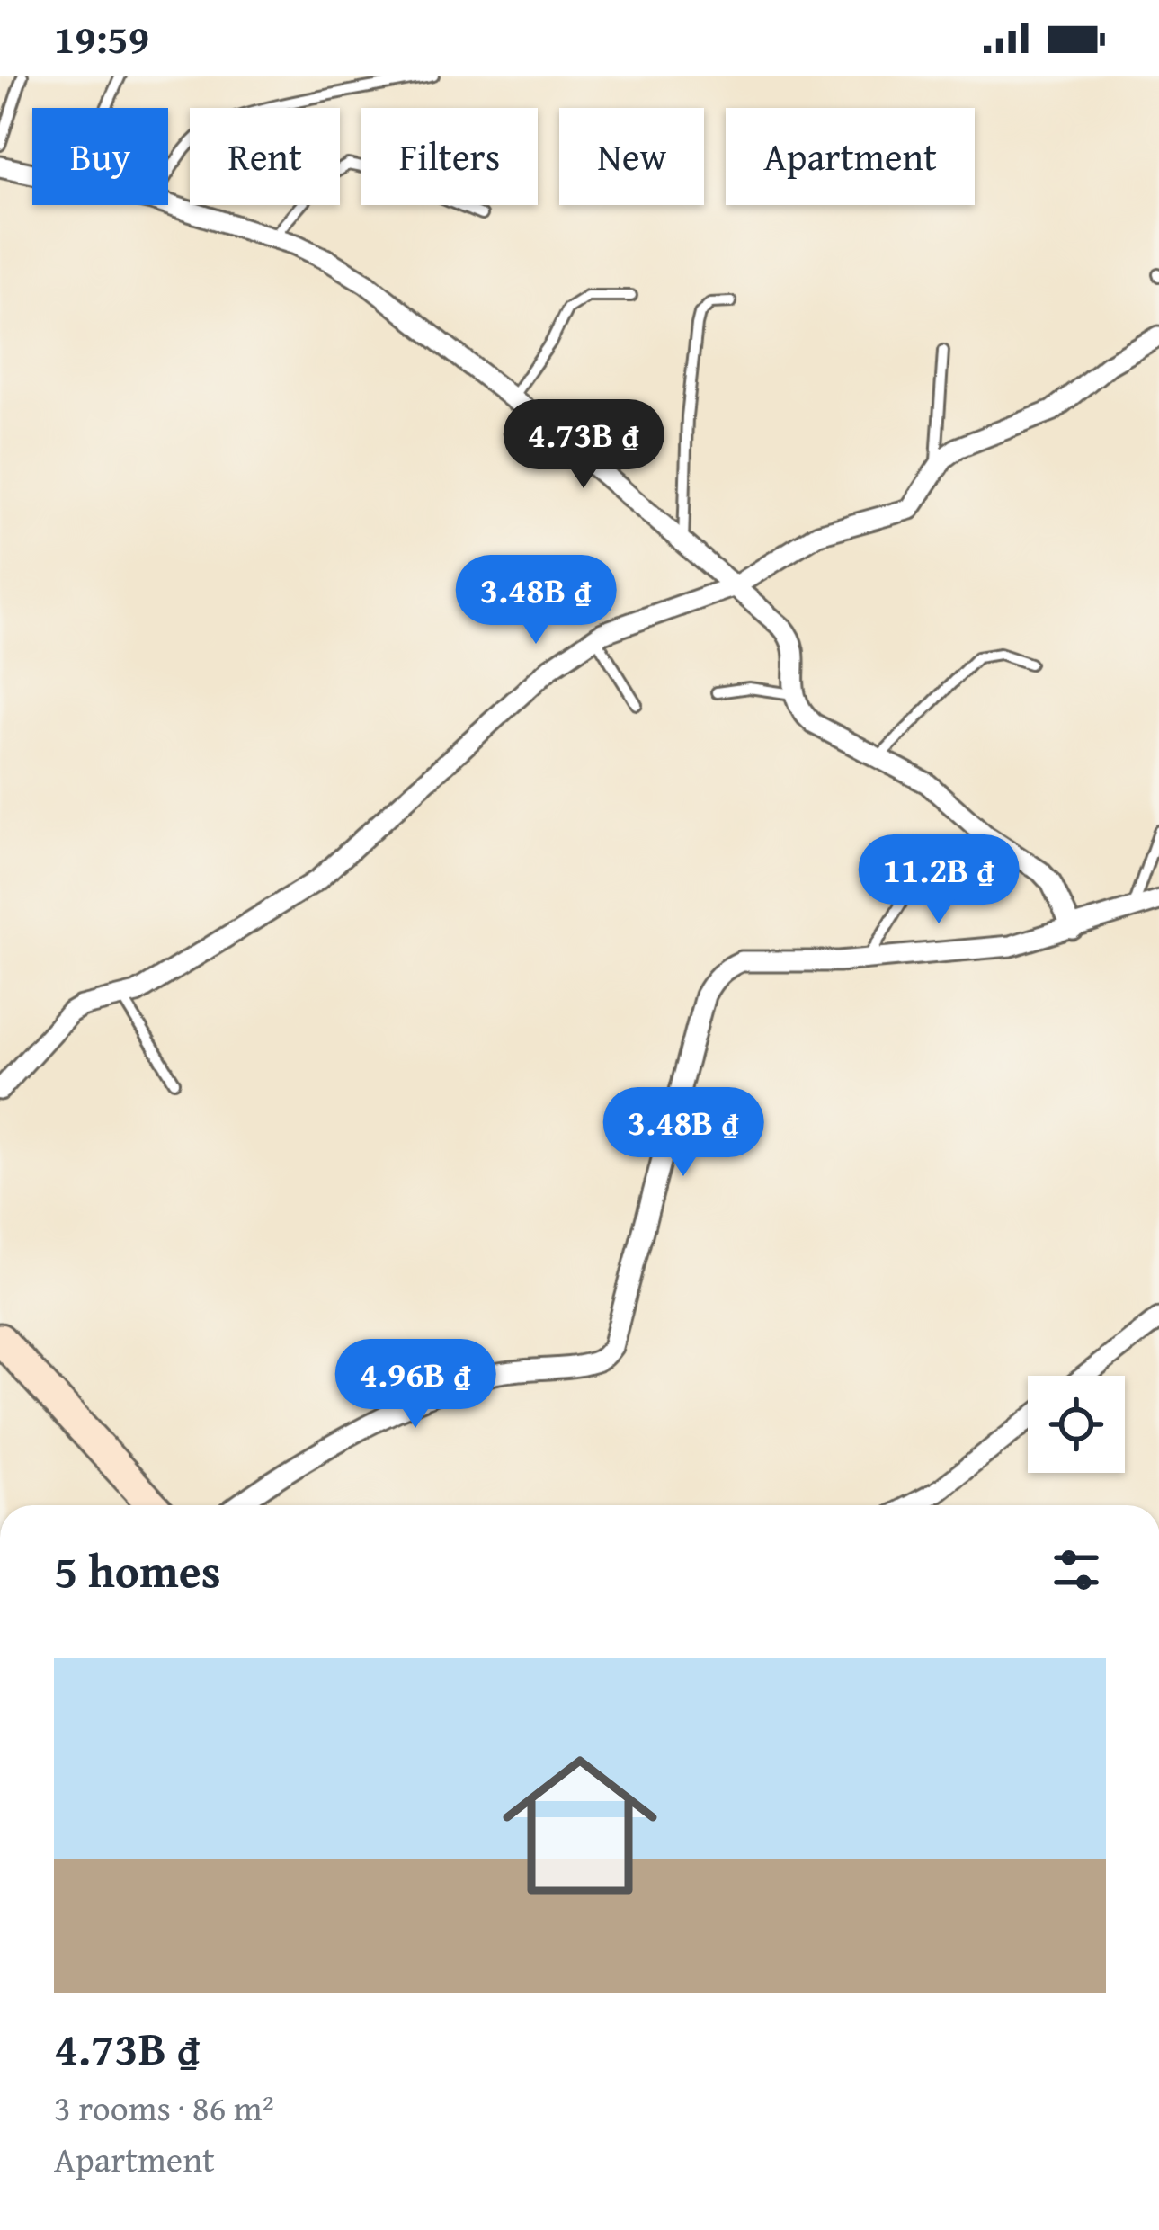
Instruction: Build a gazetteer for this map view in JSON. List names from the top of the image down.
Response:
{
  "page": {
    "status": "19:59",
    "chip": [
      "Buy",
      "Rent",
      "Filters",
      "New",
      "Apartment"
    ],
    "price": [
      "4.73B ₫",
      "3.48B ₫",
      "11.2B ₫",
      "3.48B ₫",
      "4.96B ₫"
    ],
    "heading": "5 homes",
    "list": [
      {
        "name": "4.73B ₫",
        "note": "3 rooms · 86 m² · Apartment"
      }
    ]
  }
}
